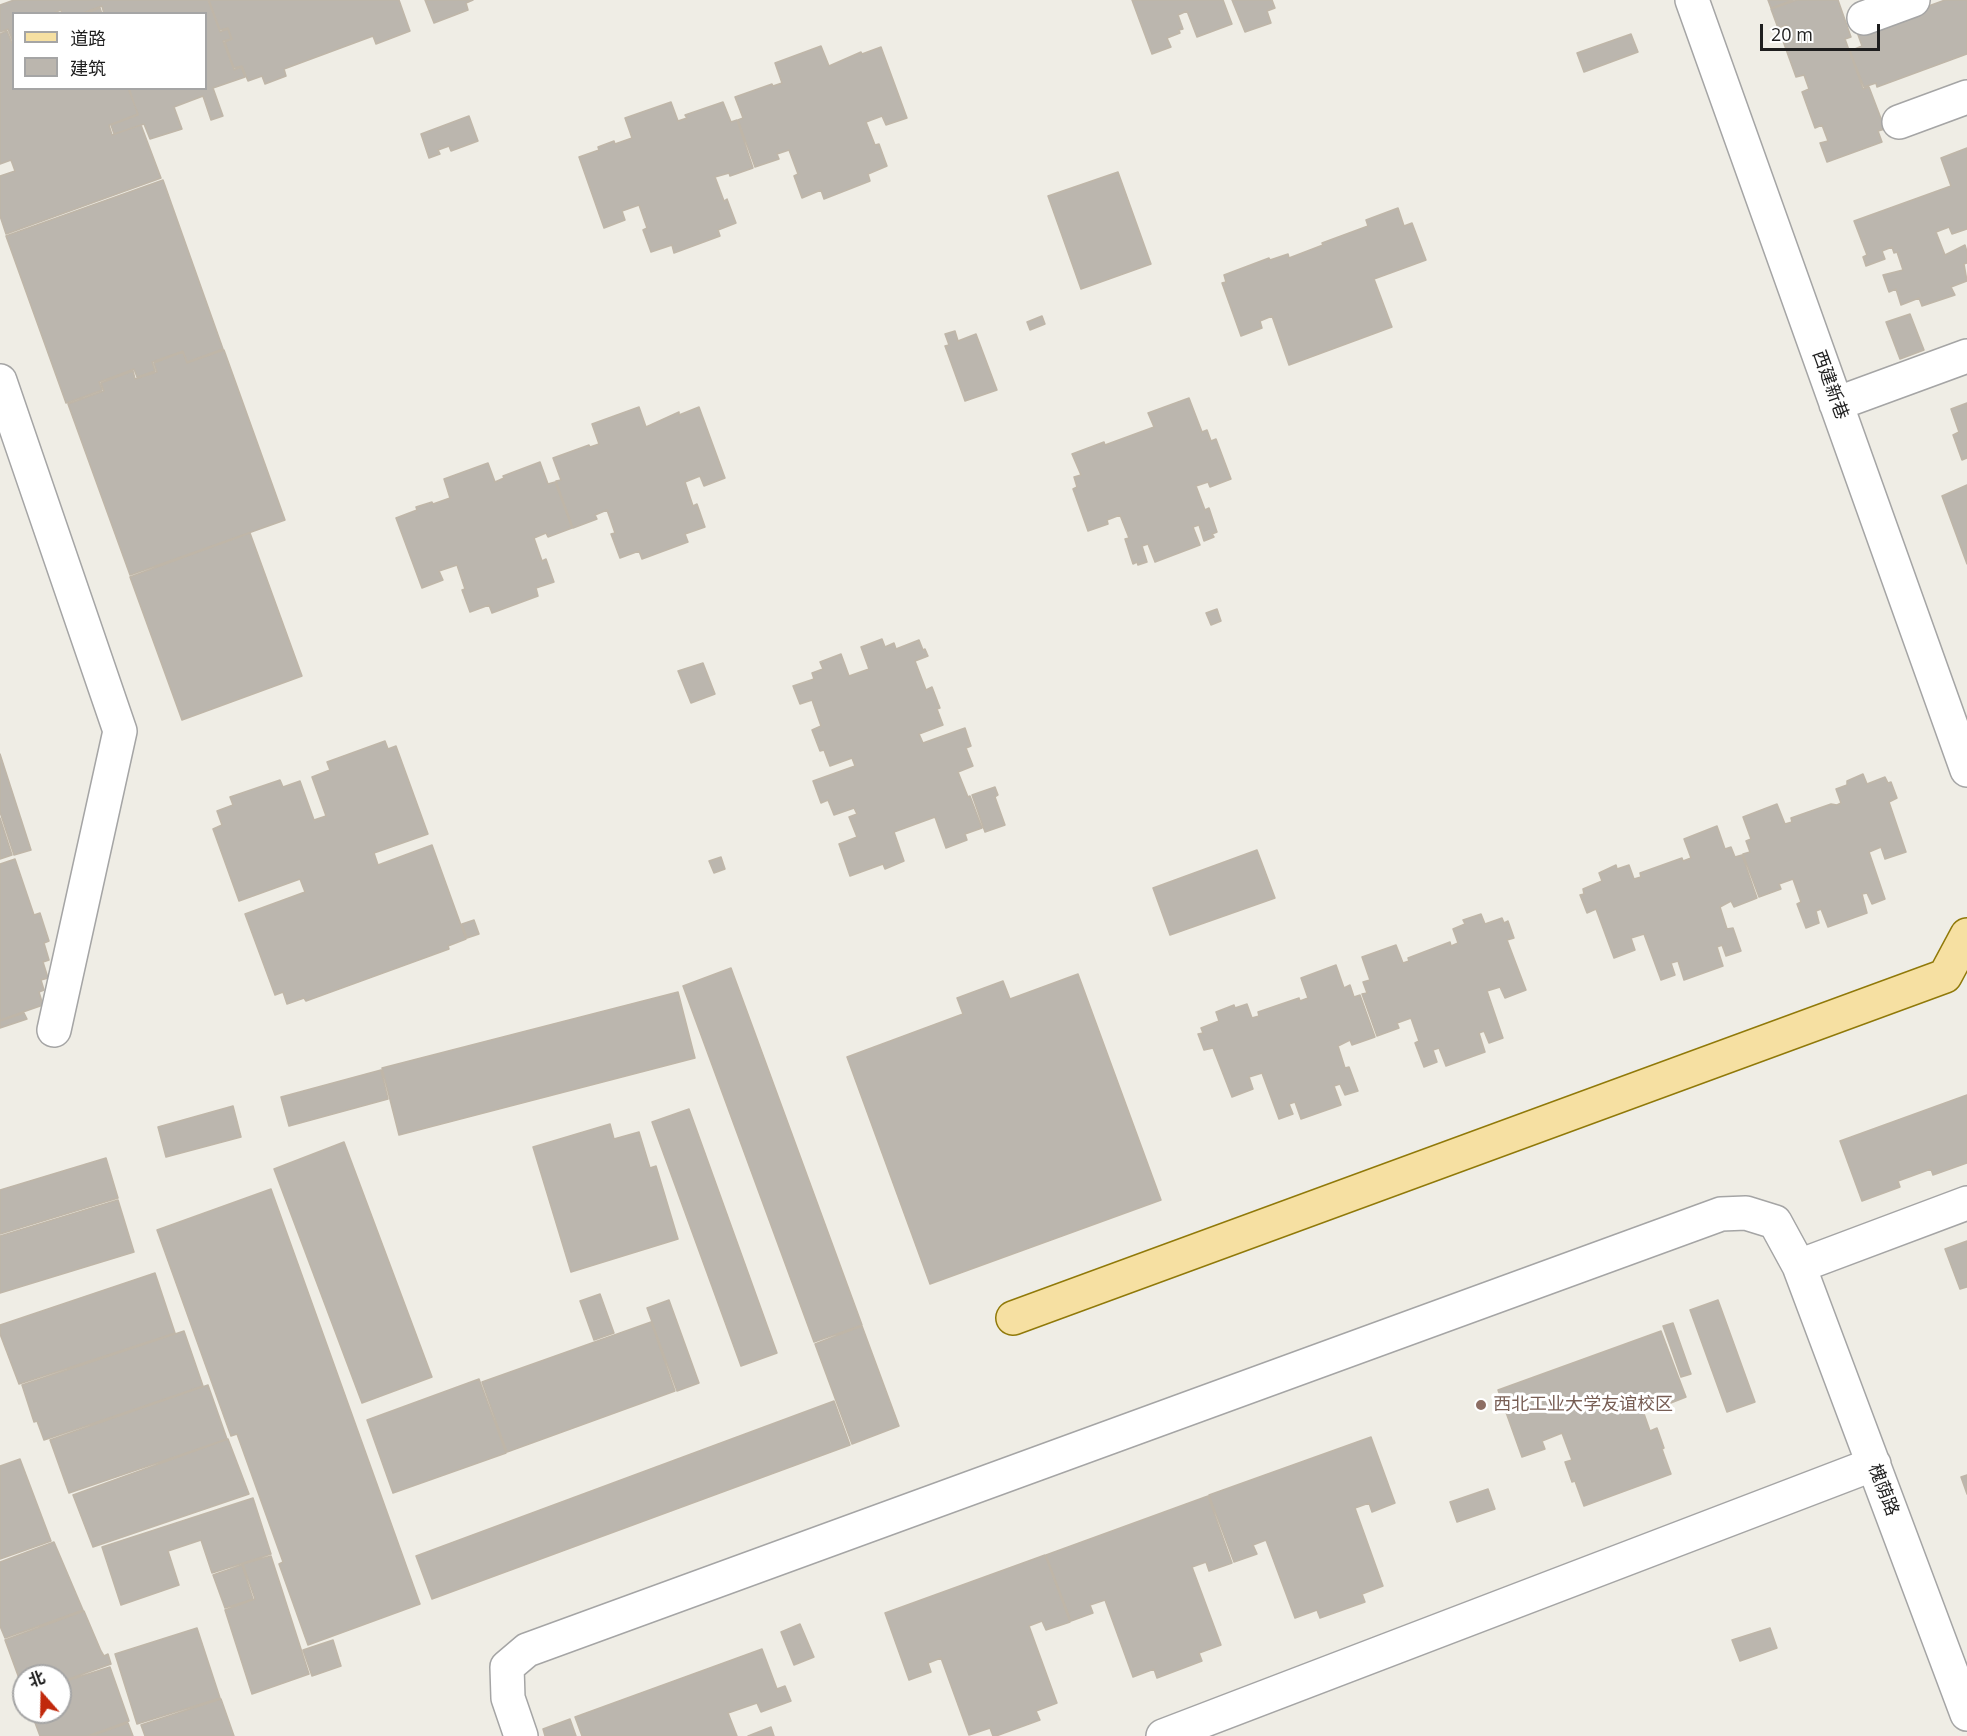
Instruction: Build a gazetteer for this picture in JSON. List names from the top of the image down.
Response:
{
  "streets": {
    "street": ["西建新巷", "槐荫路"]
  },
  "places": ["西北工业大学友谊校区"],
  "legend": ["道路", "建筑"],
  "scale_bar": "20 m",
  "north": "top"
}
